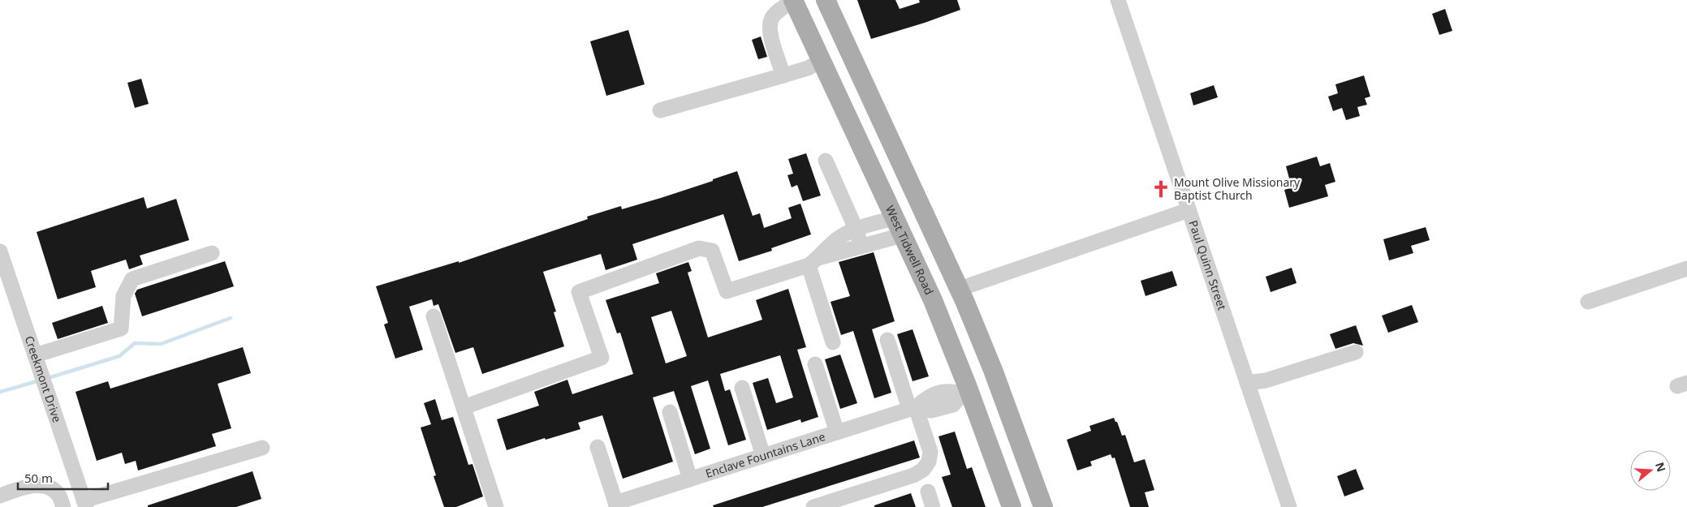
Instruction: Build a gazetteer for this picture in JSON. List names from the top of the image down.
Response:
{
  "streets": {
    "main road": ["West Tidwell Road"],
    "street": ["Paul Quinn Street", "Creekmont Drive", "Enclave Fountains Lane"]
  },
  "crossings": [
    ["West Tidwell Road", "Enclave Fountains Lane"]
  ],
  "places": {
    "church": ["Mount Olive Missionary Baptist Church"]
  },
  "scale_bar": "50 m",
  "north": "right"
}
